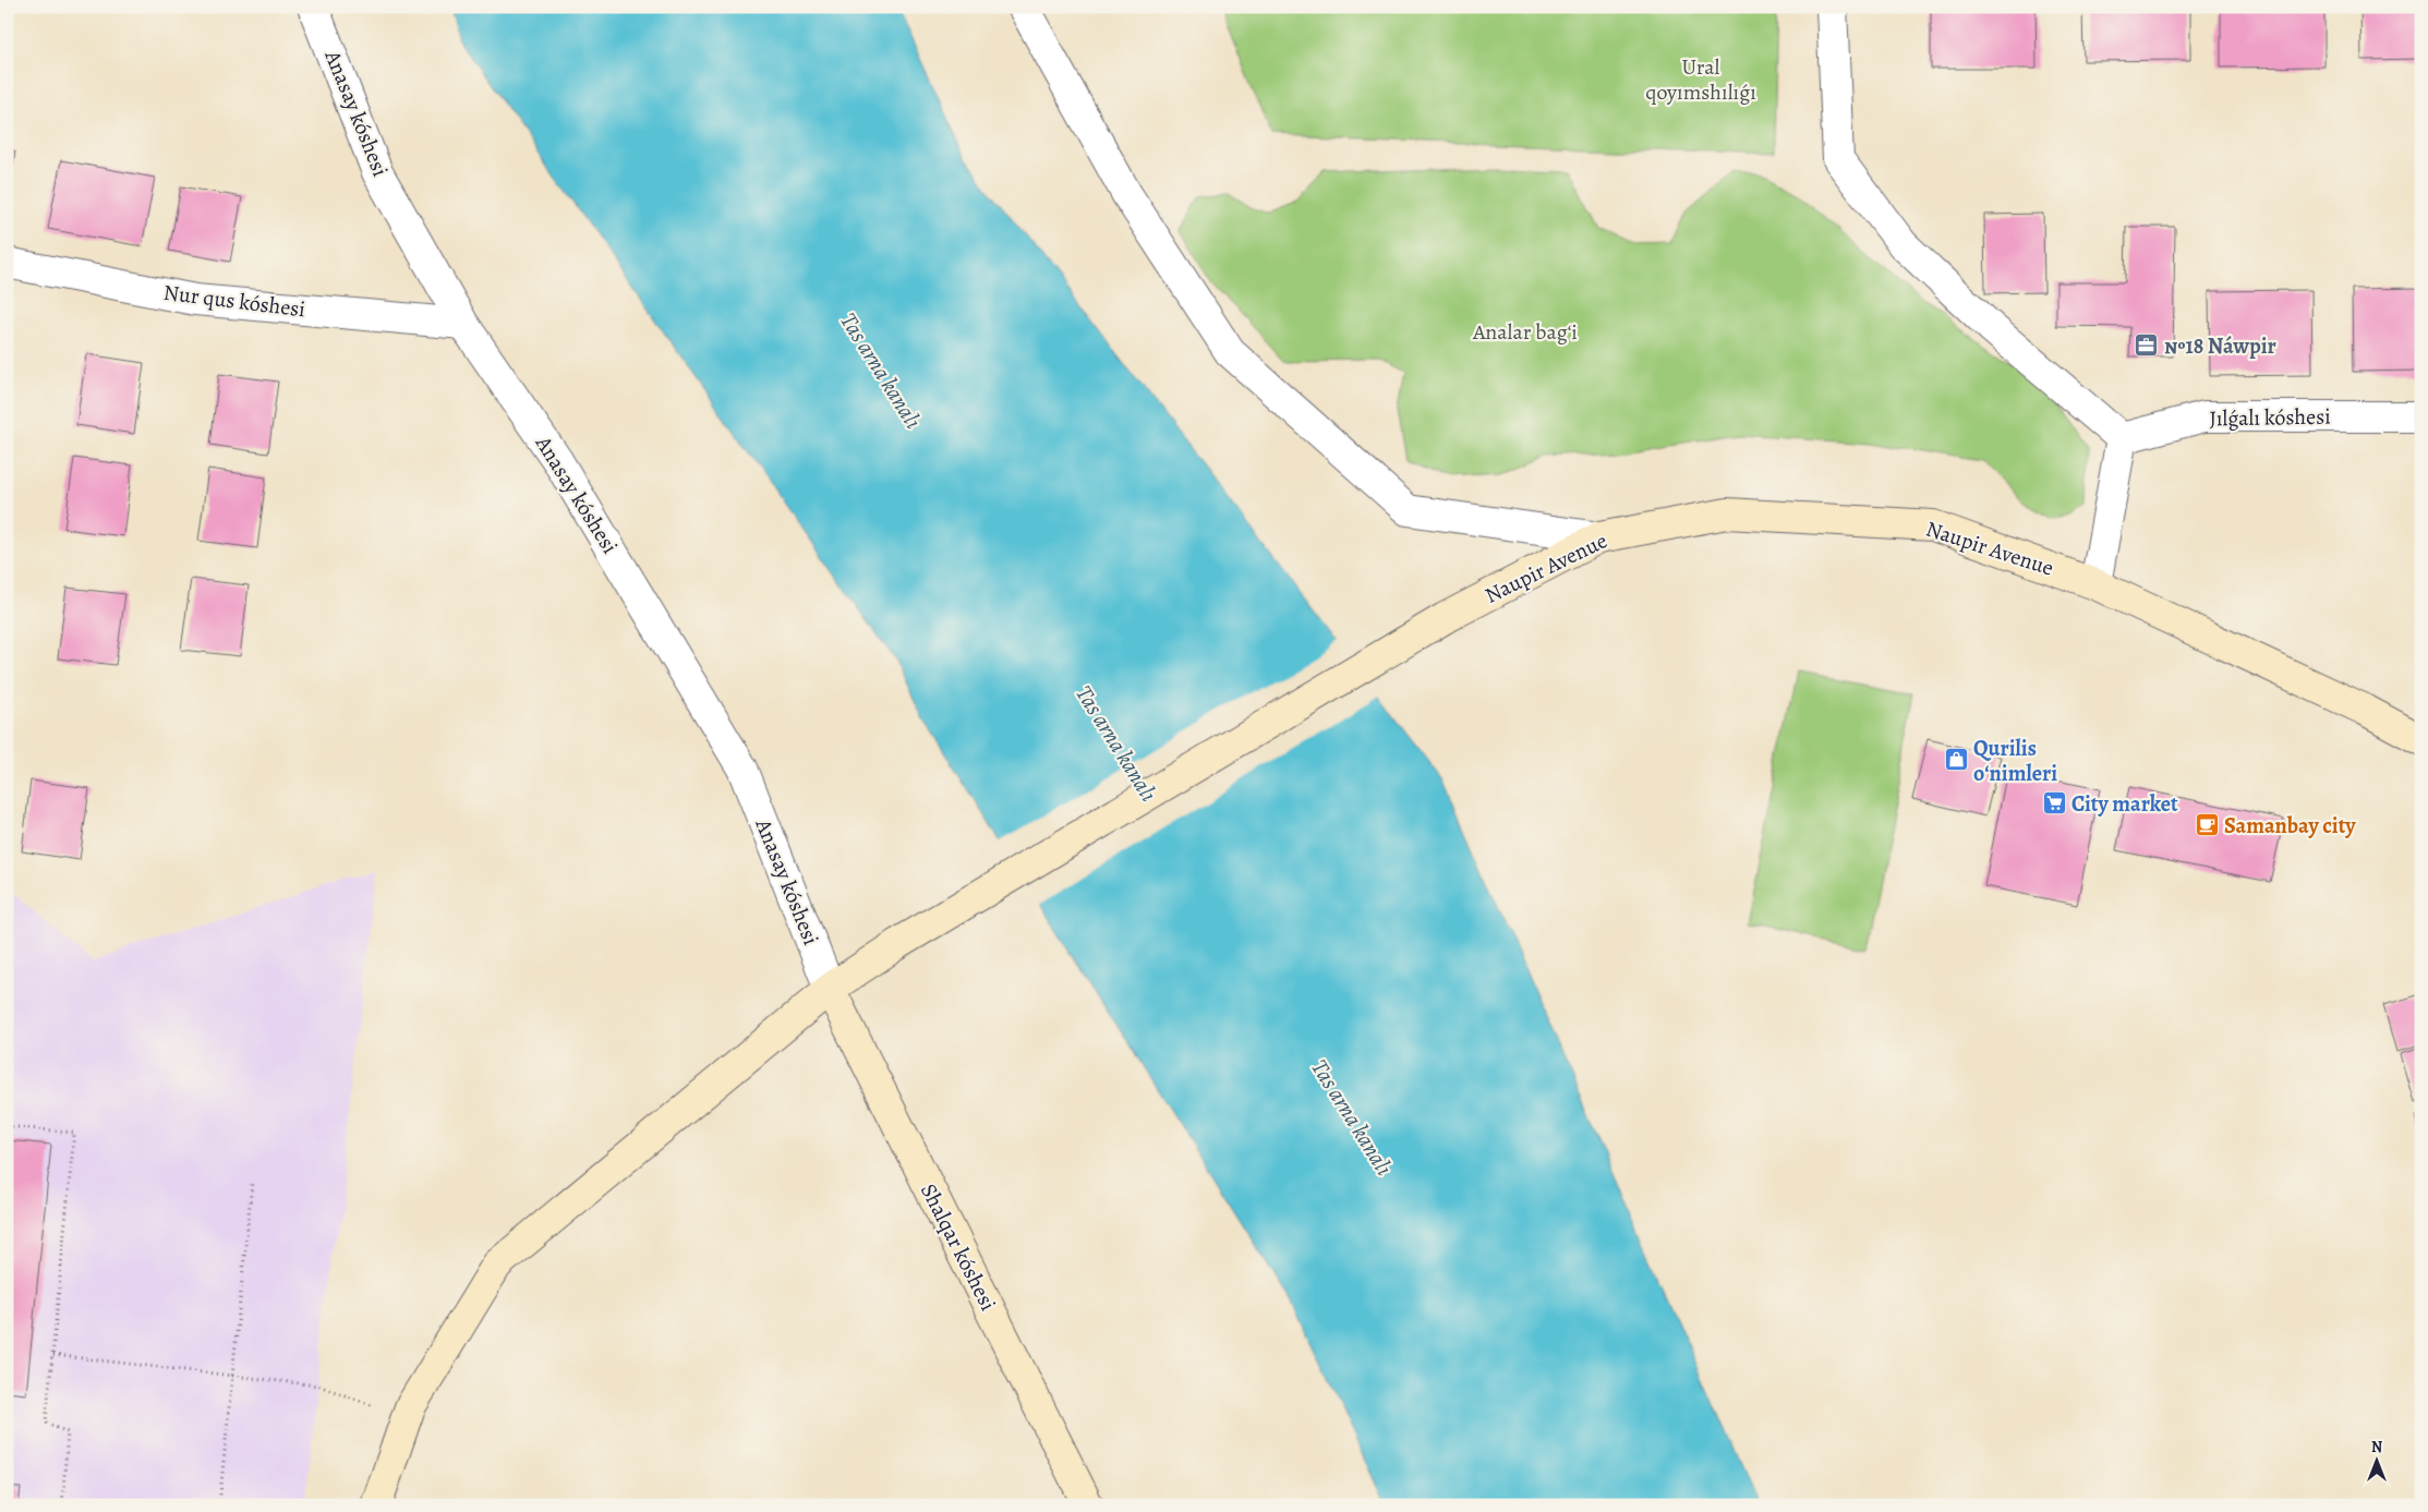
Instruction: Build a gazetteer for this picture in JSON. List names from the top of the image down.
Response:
{
  "streets": {
    "street": [
      "Anasay kóshesi",
      "Nur qus kóshesi",
      "Jılǵalı kóshesi",
      "Naupir Avenue",
      "Shalqar kóshesi"
    ]
  },
  "crossings": [
    ["Anasay kóshesi", "Nur qus kóshesi"],
    ["Anasay kóshesi", "Naupir Avenue"],
    ["Anasay kóshesi", "Shalqar kóshesi"],
    ["Naupir Avenue", "Shalqar kóshesi"]
  ],
  "water": ["Tas arna kanalı"],
  "parks": ["Ural qoyımshılıǵı", "Analar bagʻi"],
  "places": {
    "office": ["№18 Náwpir"],
    "shop": ["Qurilis oʻnimleri"],
    "supermarket": ["City market"],
    "cafe": ["Samanbay city"]
  },
  "north": "top"
}
